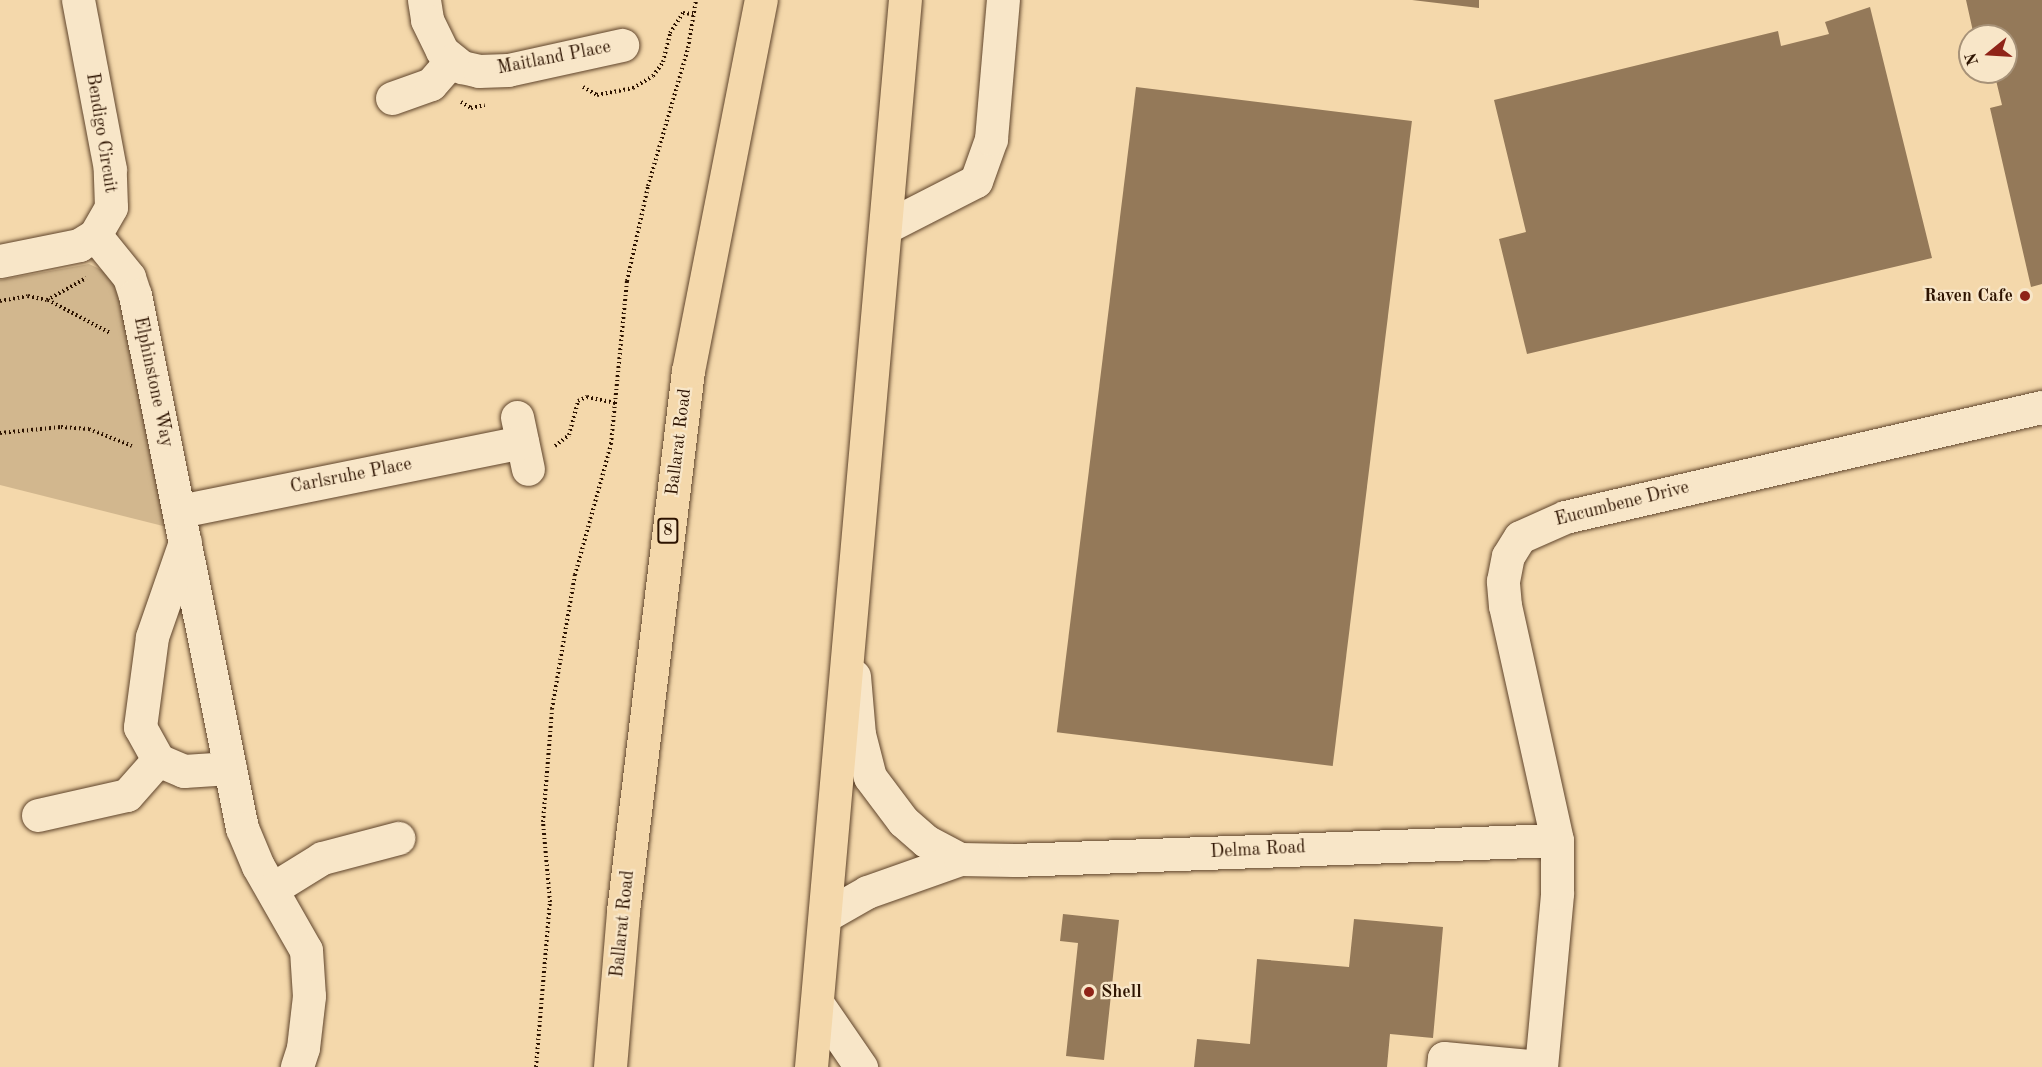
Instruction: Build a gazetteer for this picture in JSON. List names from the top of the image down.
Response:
{
  "streets": {
    "highway": ["Ballarat Road", "8"],
    "street": [
      "Maitland Place",
      "Bendigo Circuit",
      "Elphinstone Way",
      "Carlsruhe Place",
      "Eucumbene Drive",
      "Delma Road"
    ]
  },
  "crossings": [
    ["Bendigo Circuit", "Elphinstone Way"],
    ["Elphinstone Way", "Carlsruhe Place"],
    ["Eucumbene Drive", "Delma Road"]
  ],
  "places": ["Raven Cafe", "Shell"],
  "north": "left"
}
